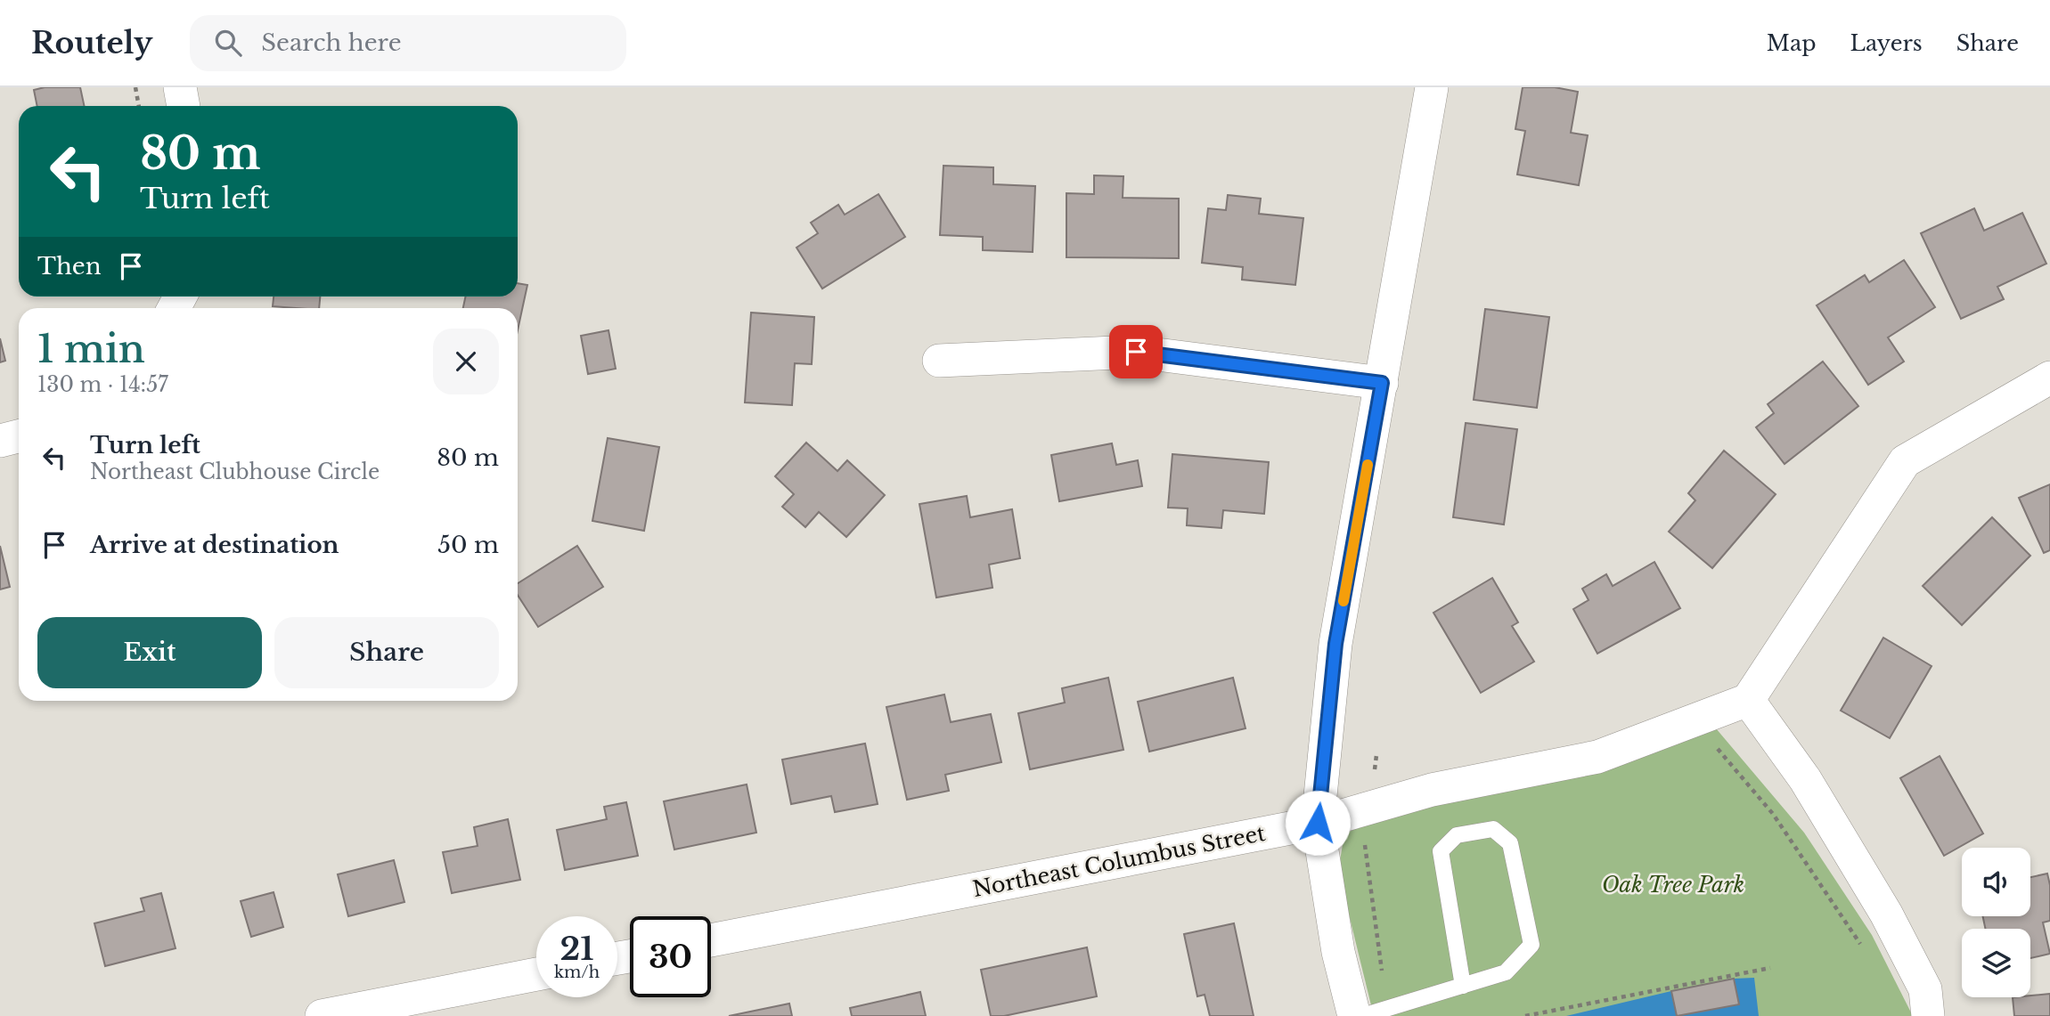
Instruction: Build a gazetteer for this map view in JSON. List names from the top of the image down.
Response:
{
  "streets": {
    "street": ["Northeast Columbus Street"]
  },
  "parks": ["Oak Tree Park"],
  "page": {
    "header": "Routely",
    "search": "Search here",
    "nav": ["Map", "Layers", "Share"],
    "turn": ["80 m", "Turn left"],
    "then": "Then",
    "heading": ["1 min", "130 m · 14:57"],
    "list": [
      {
        "name": "Turn left",
        "note": "Northeast Clubhouse Circle",
        "value": "80 m"
      },
      {
        "name": "Arrive at destination",
        "value": "50 m"
      }
    ],
    "buttons": ["Exit", "Share"],
    "speed": "21 km/h",
    "limit": "30"
  }
}
